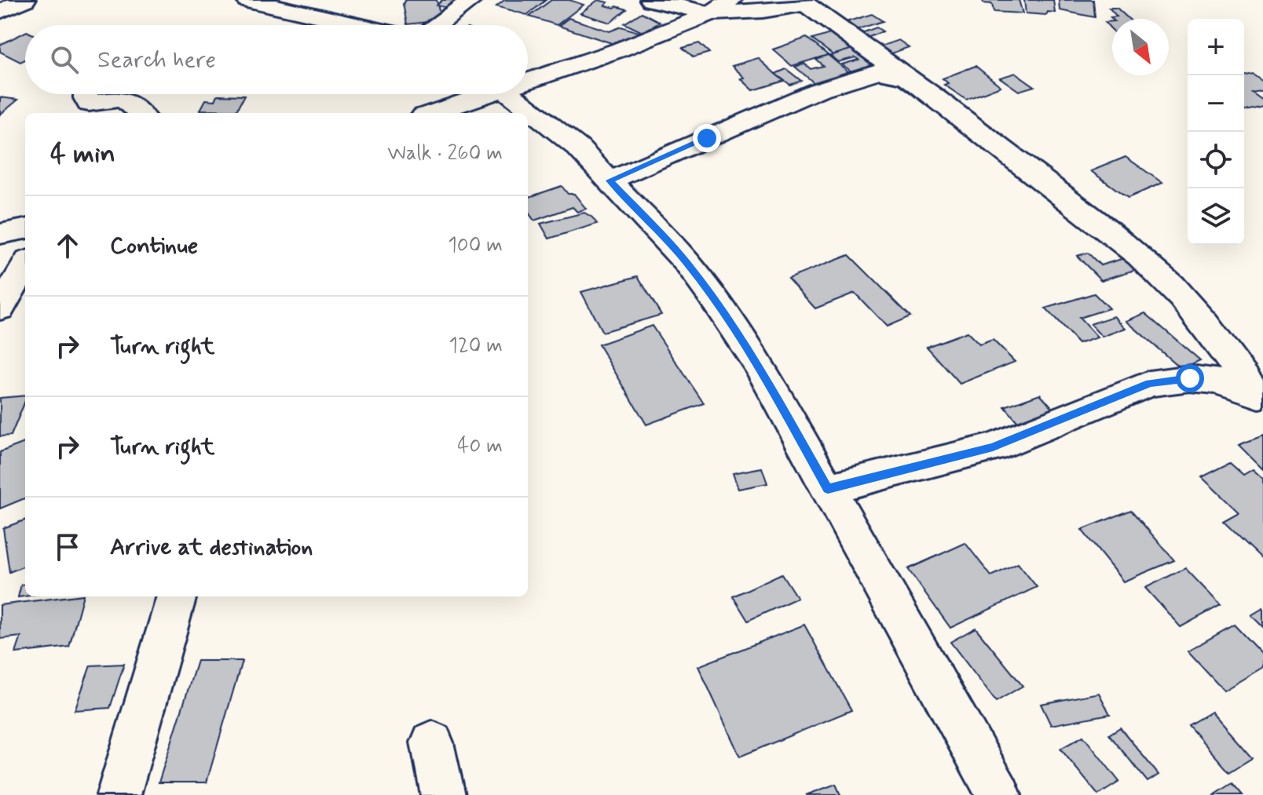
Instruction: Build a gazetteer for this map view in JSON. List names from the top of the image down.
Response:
{
  "north": "bottom right",
  "page": {
    "map_buttons": ["+", "−"],
    "search": "Search here",
    "heading": ["4 min", "Walk · 260 m"],
    "list": [
      ["Continue", "100 m"],
      ["Turn right", "120 m"],
      ["Turn right", "40 m"],
      "Arrive at destination"
    ]
  }
}
